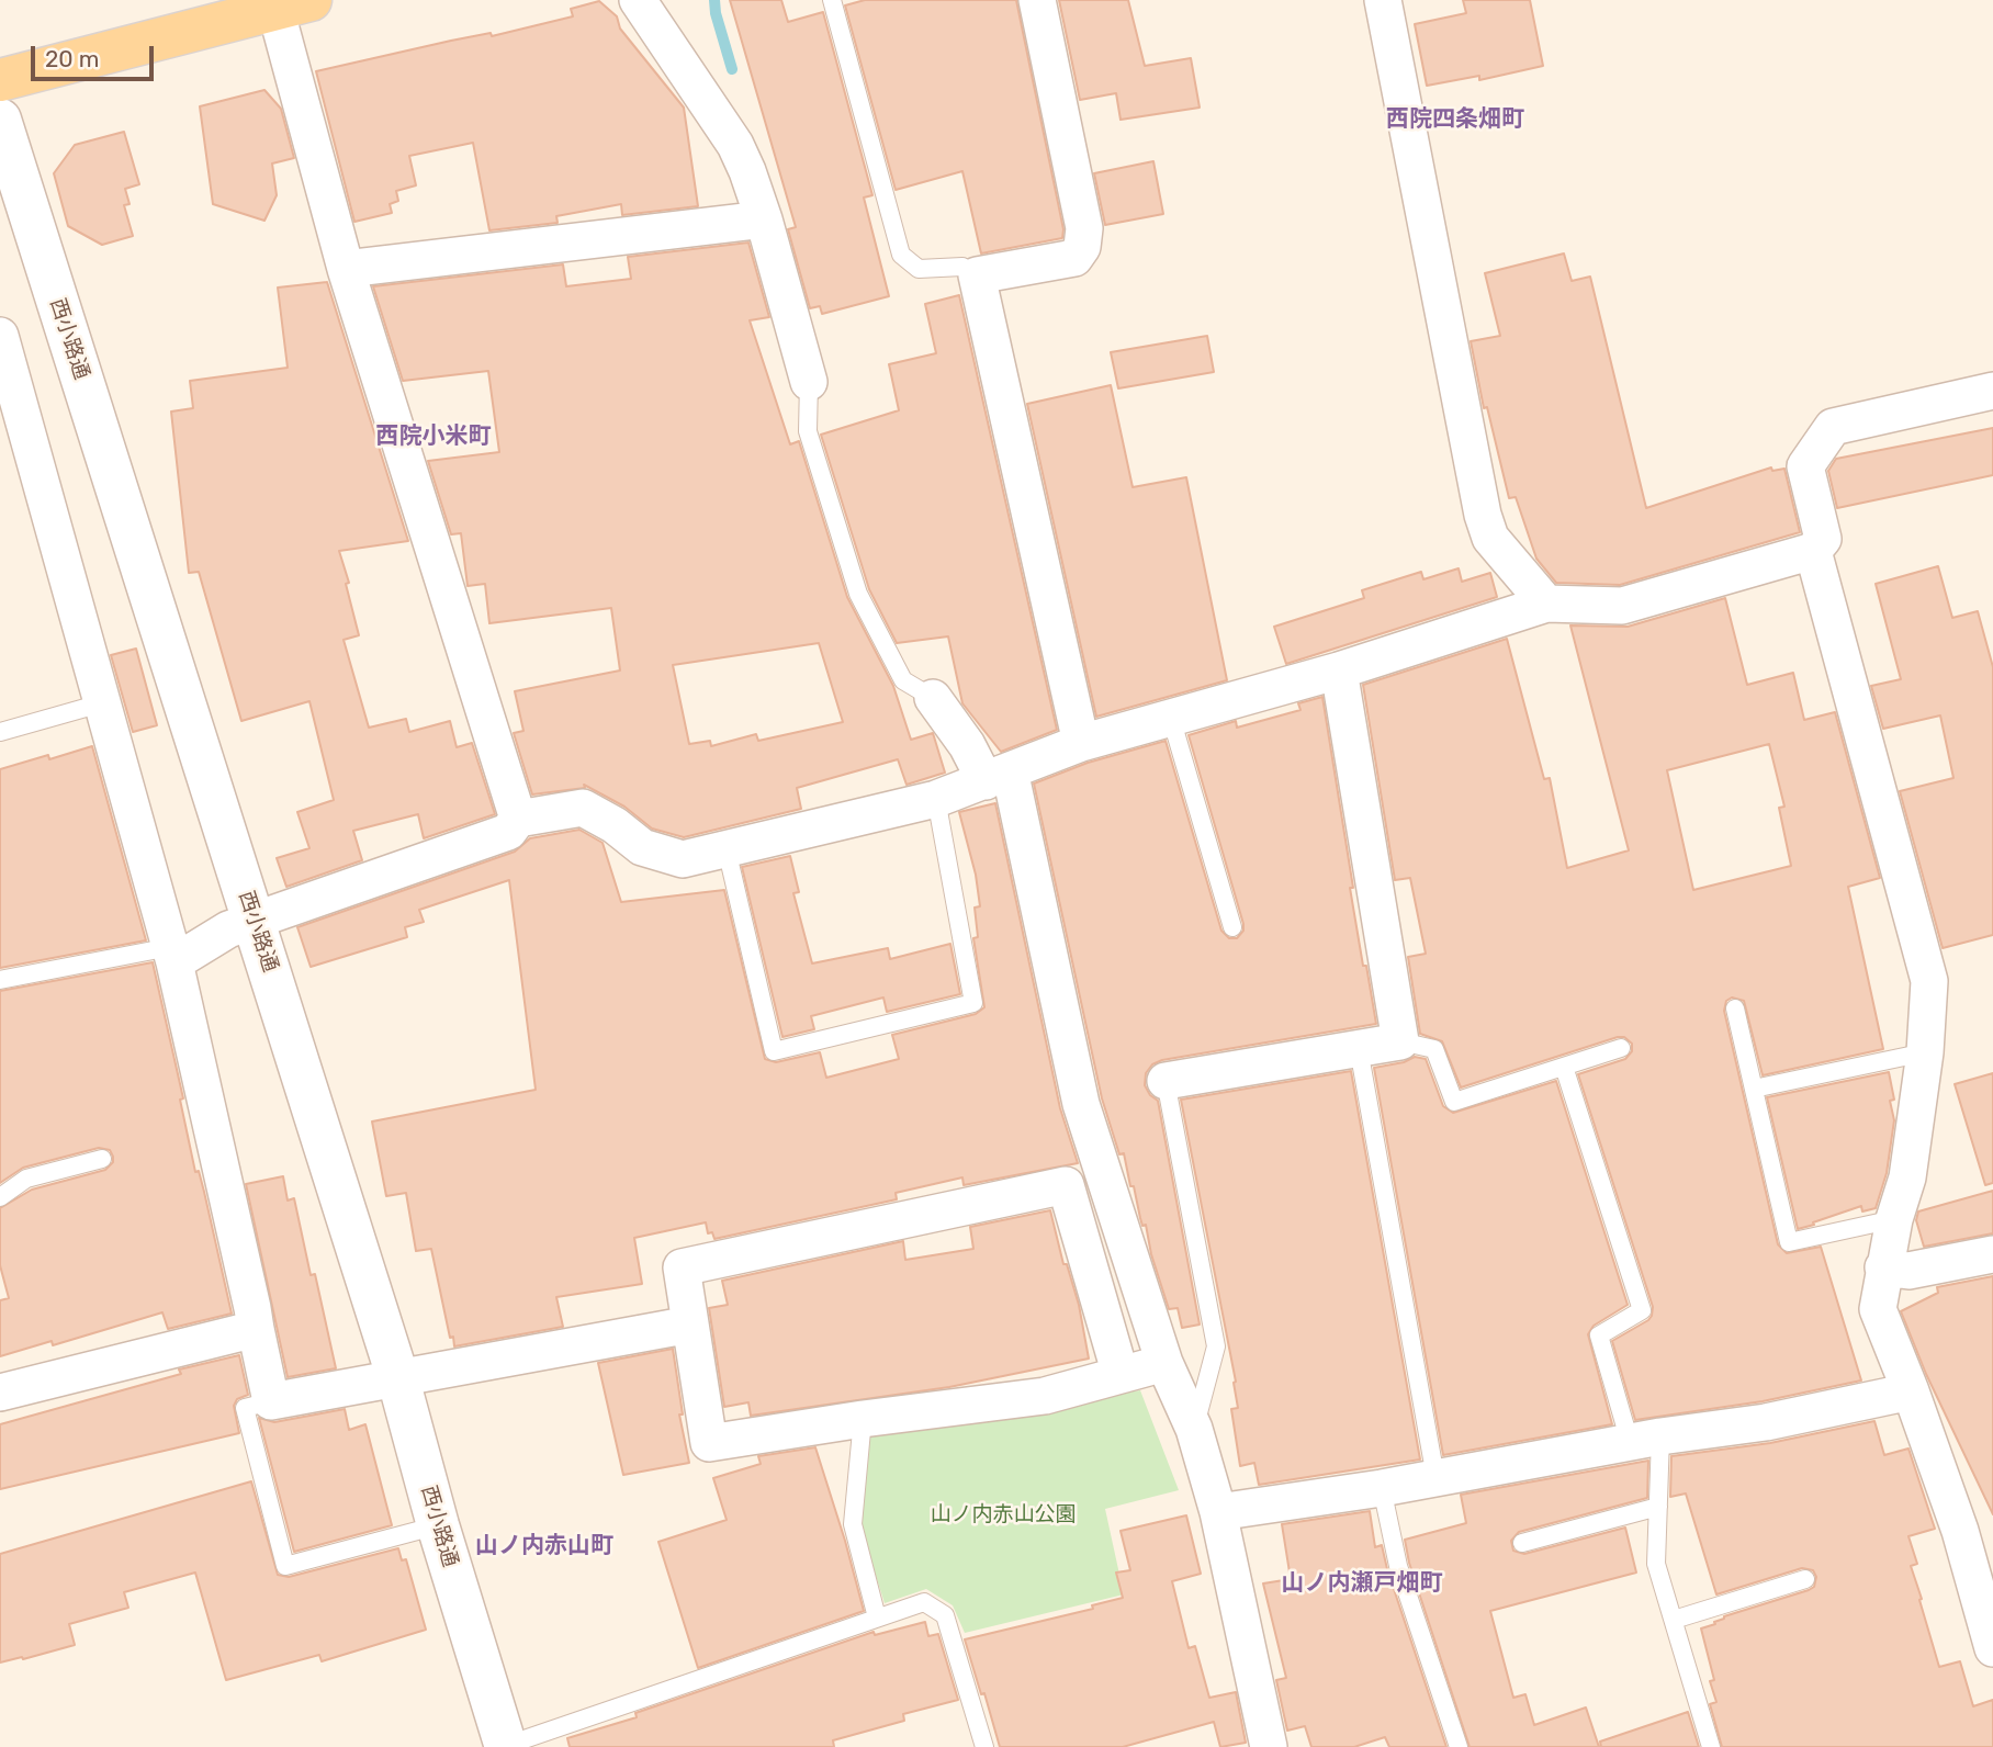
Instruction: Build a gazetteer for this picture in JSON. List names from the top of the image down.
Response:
{
  "streets": {
    "street": ["西小路通"]
  },
  "districts": [
    "西院四条畑町",
    "西院小米町",
    "山ノ内赤山町",
    "山ノ内瀬戸畑町"
  ],
  "parks": ["山ノ内赤山公園"],
  "scale_bar": "20 m"
}
